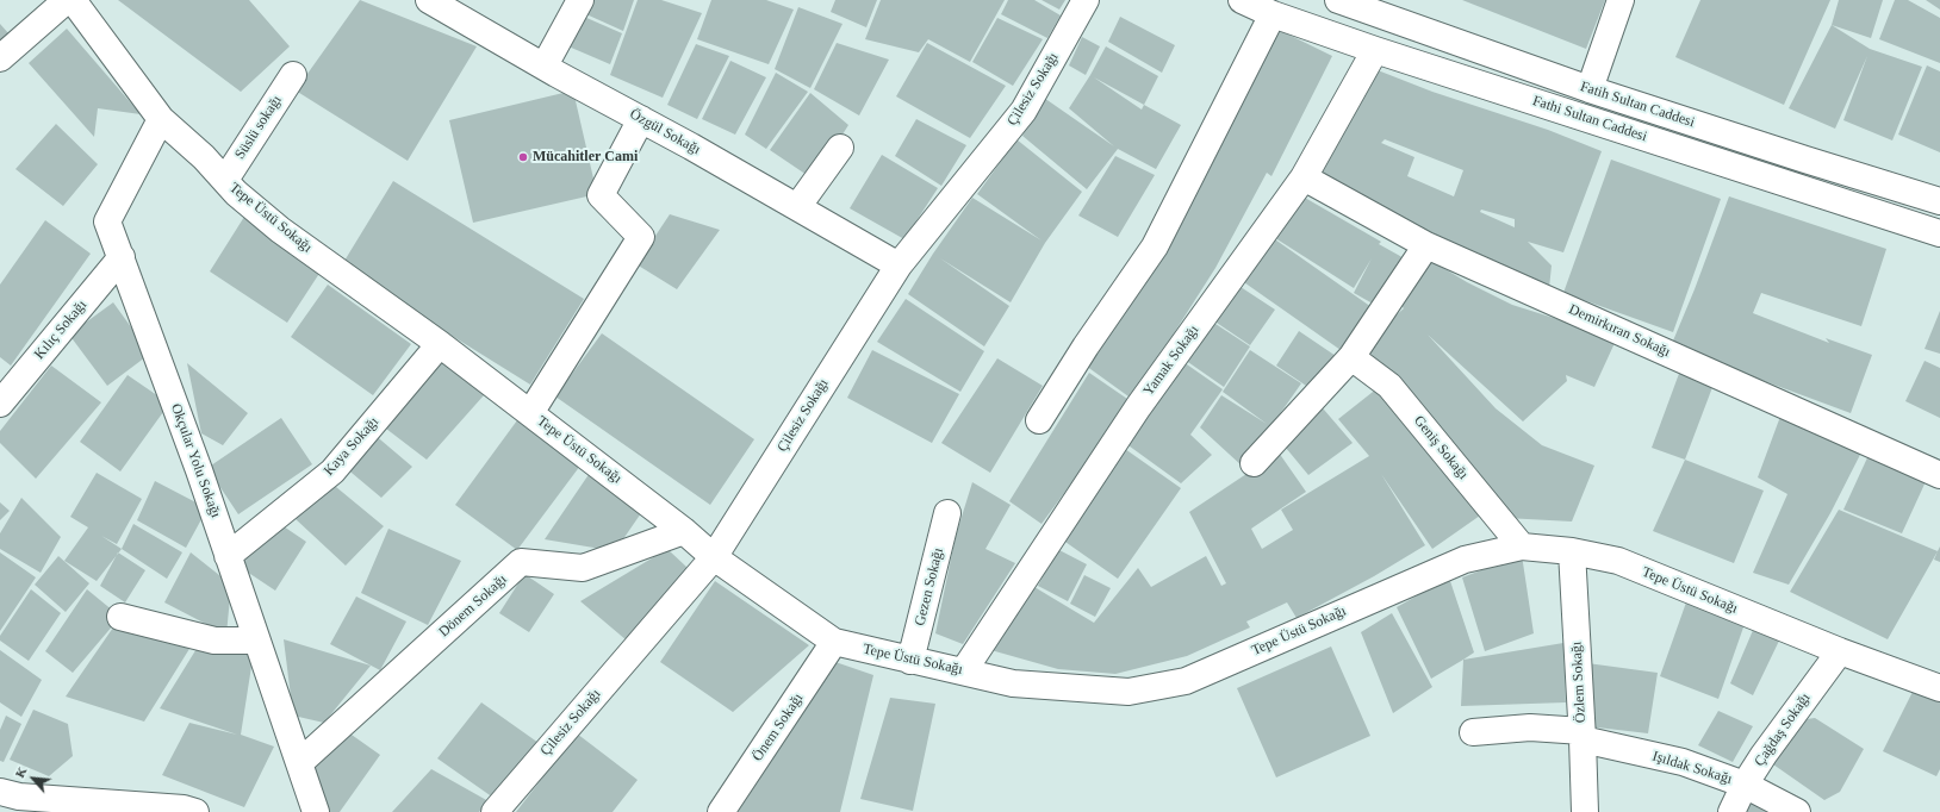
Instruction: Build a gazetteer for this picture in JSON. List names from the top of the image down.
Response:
{
  "streets": {
    "street": [
      "Çilesiz Sokağı",
      "Fatih Sultan Caddesi",
      "Fathi Sultan Caddesi",
      "Süslü sokağı",
      "Özgül Sokağı",
      "Tepe Üstü Sokağı",
      "Kılıç Sokağı",
      "Demirkıran Sokağı",
      "Yamak Sokağı",
      "Kaya Sokağı",
      "Geniş Sokağı",
      "Okçular Yolu Sokağı",
      "Gezen Sokağı",
      "Dönem Sokağı",
      "Özlem Sokağı",
      "Önem Sokağı",
      "Çağdaş Sokağı",
      "Işıldak Sokağı"
    ]
  },
  "crossings": [
    ["Çilesiz Sokağı", "Özgül Sokağı"],
    ["Çilesiz Sokağı", "Tepe Üstü Sokağı"],
    ["Fathi Sultan Caddesi", "Yamak Sokağı"],
    ["Süslü sokağı", "Tepe Üstü Sokağı"],
    ["Tepe Üstü Sokağı", "Yamak Sokağı"],
    ["Tepe Üstü Sokağı", "Kaya Sokağı"],
    ["Tepe Üstü Sokağı", "Geniş Sokağı"],
    ["Tepe Üstü Sokağı", "Okçular Yolu Sokağı"],
    ["Tepe Üstü Sokağı", "Gezen Sokağı"],
    ["Tepe Üstü Sokağı", "Dönem Sokağı"],
    ["Tepe Üstü Sokağı", "Özlem Sokağı"],
    ["Tepe Üstü Sokağı", "Önem Sokağı"],
    ["Tepe Üstü Sokağı", "Çağdaş Sokağı"],
    ["Kılıç Sokağı", "Okçular Yolu Sokağı"],
    ["Demirkıran Sokağı", "Yamak Sokağı"],
    ["Kaya Sokağı", "Okçular Yolu Sokağı"],
    ["Okçular Yolu Sokağı", "Dönem Sokağı"],
    ["Özlem Sokağı", "Işıldak Sokağı"],
    ["Çağdaş Sokağı", "Işıldak Sokağı"]
  ],
  "places": ["Mücahitler Cami"],
  "north": "top left"
}
